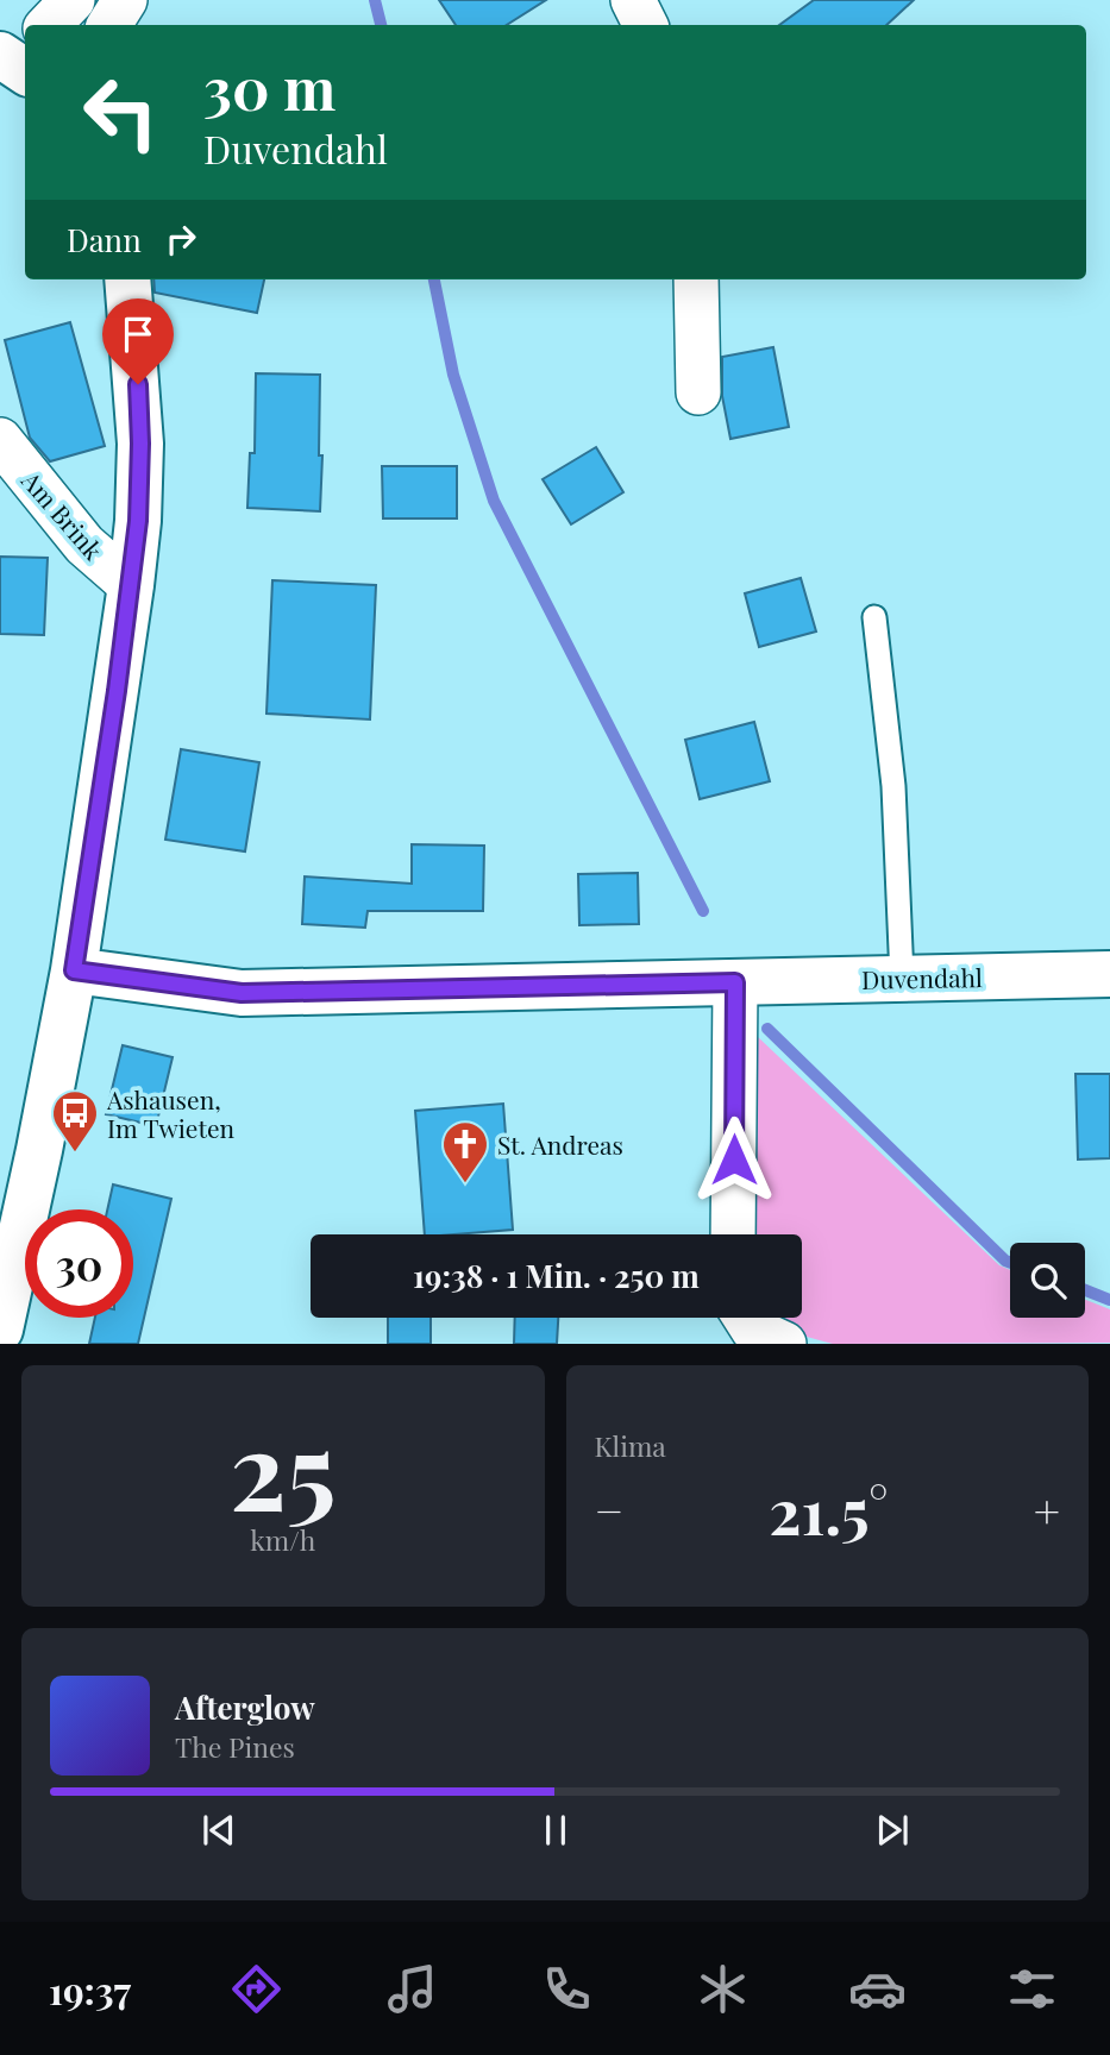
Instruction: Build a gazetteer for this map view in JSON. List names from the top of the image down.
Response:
{
  "streets": {
    "street": ["Am Brink", "Duvendahl"]
  },
  "places": {
    "bus stop": ["Ashausen, Im Twieten"],
    "church": ["St. Andreas"]
  },
  "page": {
    "turn": ["30 m", "Duvendahl"],
    "then": "Dann",
    "limit": "30",
    "trip": "19:38 · 1 Min. · 250 m",
    "tile": [
      ["25", "km/h"],
      "Klima"
    ],
    "heat": ["−", "21.5°", "+"],
    "song": ["Afterglow", "The Pines"],
    "tabs": "19:37"
  }
}
